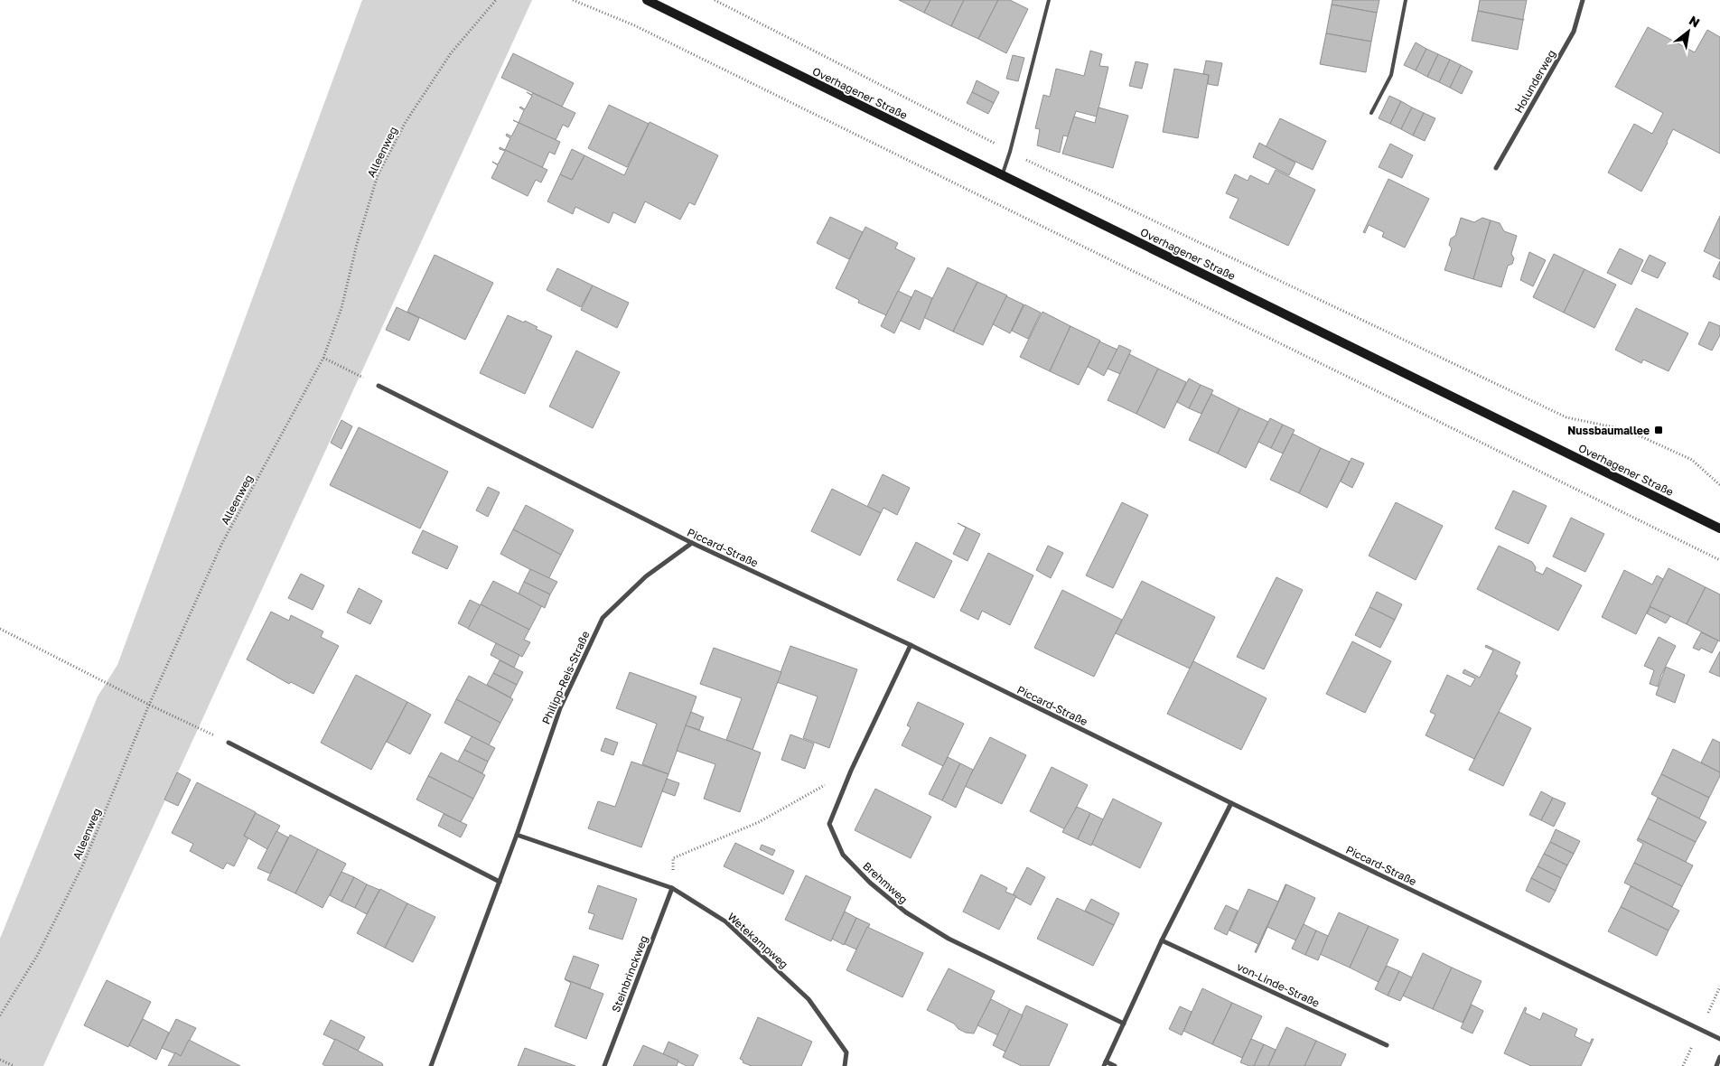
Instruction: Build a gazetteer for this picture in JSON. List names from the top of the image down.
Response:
{
  "streets": {
    "main road": ["Overhagener Straße"],
    "street": [
      "Holunderweg",
      "Piccard-Straße",
      "Philipp-Reis-Straße",
      "Brehmweg",
      "Wetekampweg",
      "Steinbrinckweg",
      "von-Linde-Straße"
    ],
    "path": ["Alleenweg"]
  },
  "crossings": [
    ["Piccard-Straße", "Philipp-Reis-Straße"],
    ["Piccard-Straße", "Brehmweg"],
    ["Philipp-Reis-Straße", "Wetekampweg"],
    ["Wetekampweg", "Steinbrinckweg"]
  ],
  "places": {
    "transit": ["Nussbaumallee"]
  },
  "north": "top right"
}
